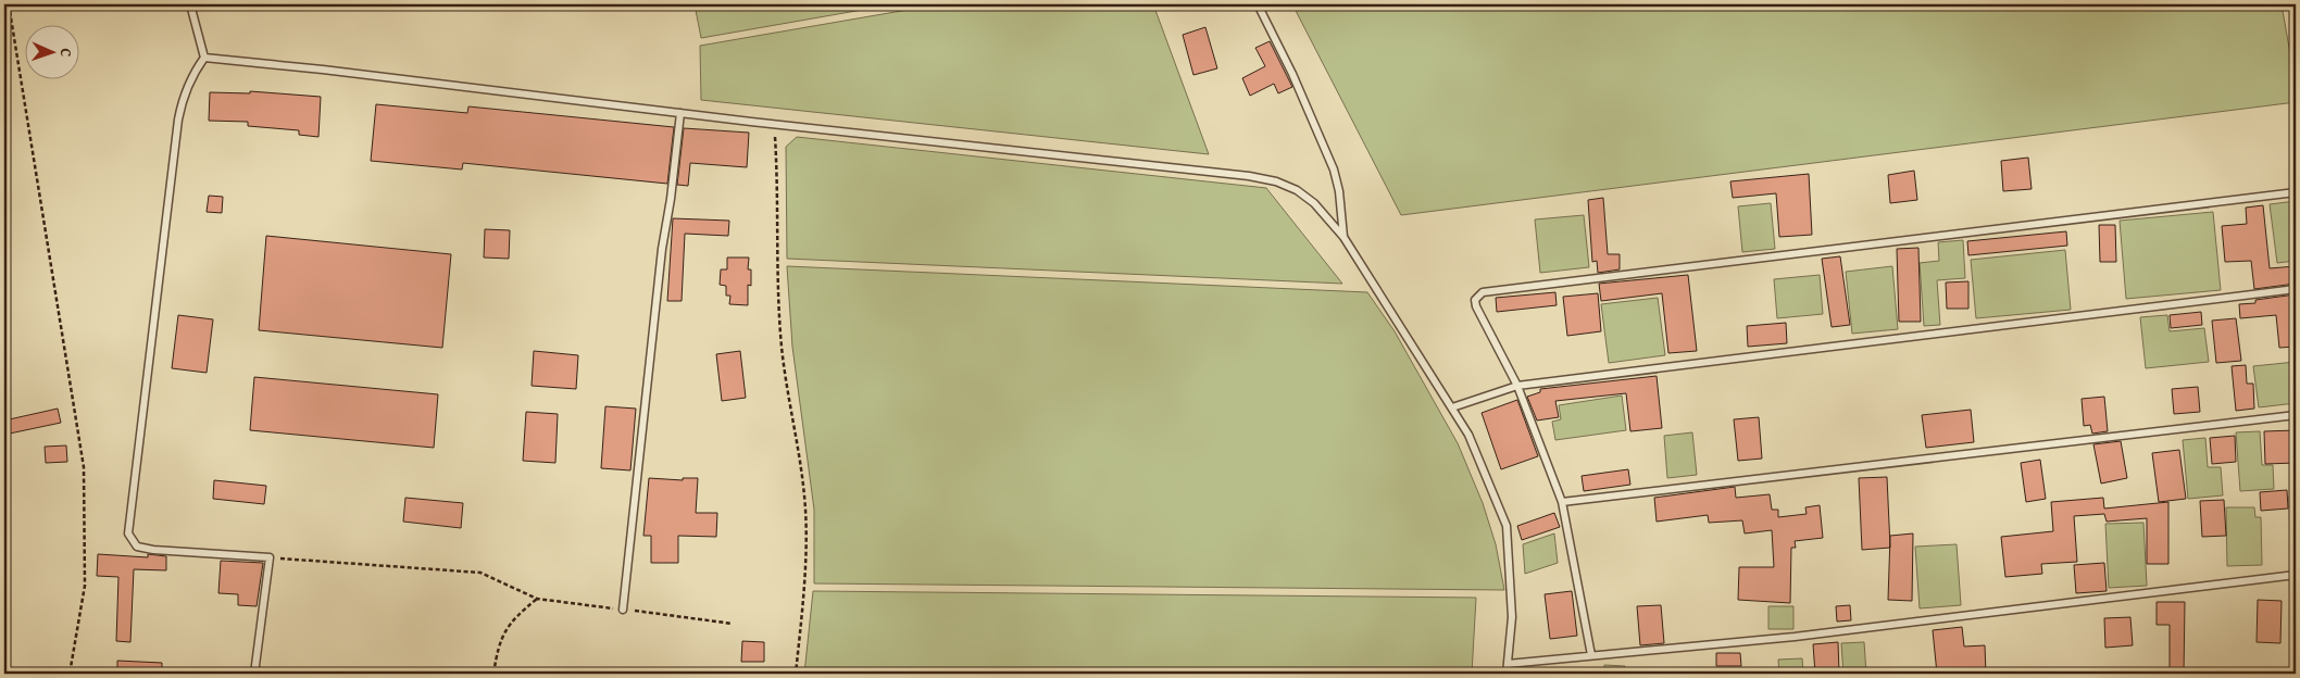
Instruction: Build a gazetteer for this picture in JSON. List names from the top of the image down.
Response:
{
  "north": "right"
}
